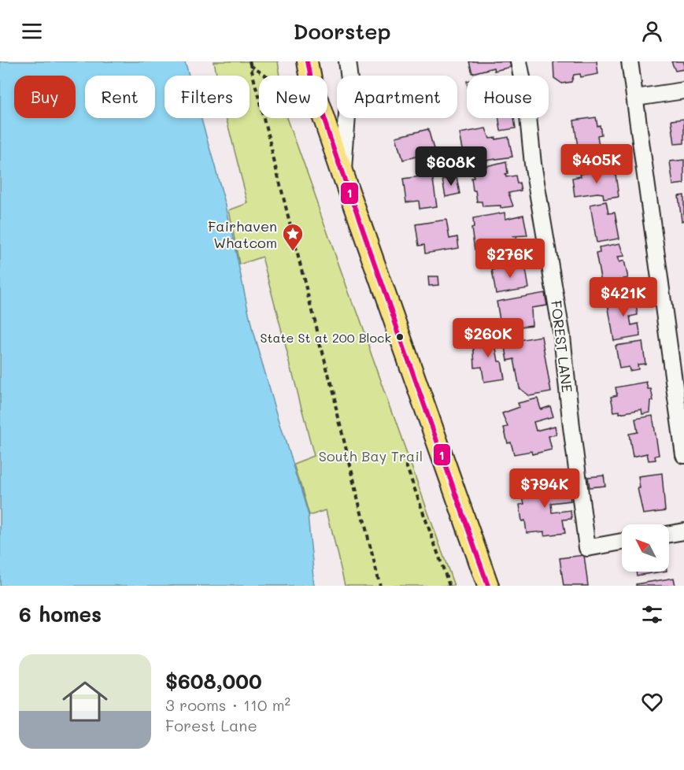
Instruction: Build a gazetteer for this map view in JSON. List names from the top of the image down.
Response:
{
  "streets": {
    "street": ["FOREST LANE"]
  },
  "parks": ["South Bay Trail"],
  "places": {
    "place": ["Fairhaven Whatcom"],
    "other": ["State St at 200 Block"]
  },
  "lines": ["transit line 1"],
  "north": "top left",
  "page": {
    "header": "Doorstep",
    "chip": [
      "Buy",
      "Rent",
      "Filters",
      "New",
      "Apartment",
      "House"
    ],
    "price": [
      "$405K",
      "$608K",
      "$276K",
      "$421K",
      "$260K",
      "$794K"
    ],
    "heading": "6 homes",
    "list": [
      {
        "name": "$608,000",
        "note": "3 rooms · 110 m² · Forest Lane"
      }
    ]
  }
}
